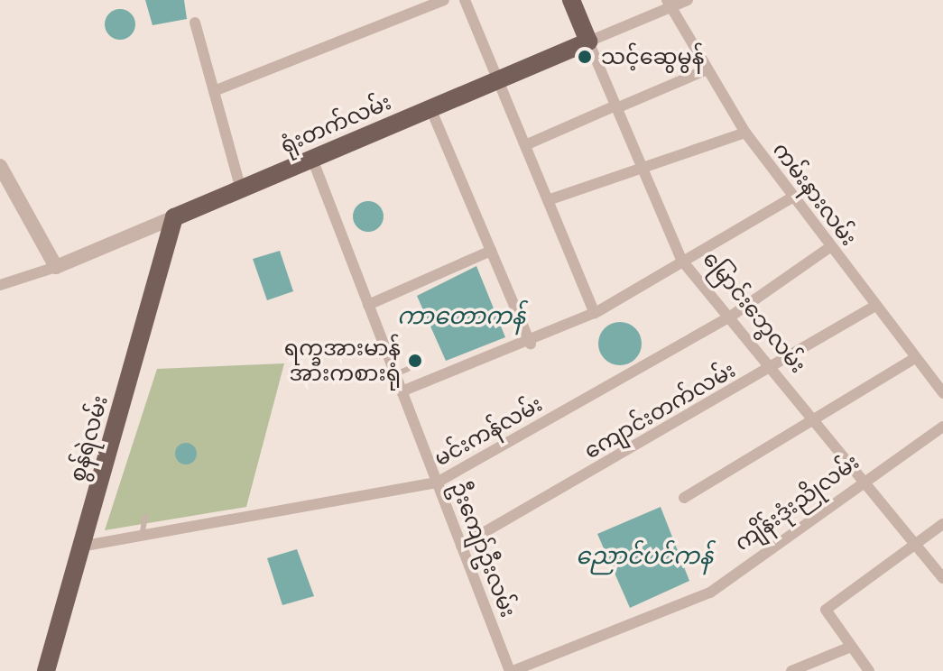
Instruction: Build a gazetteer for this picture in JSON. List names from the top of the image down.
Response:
{
  "streets": {
    "main road": ["ရုံးတက်လမ်း", "မြောင်းဘွေလမ်း", "စွန်ရဲလမ်း"],
    "street": [
      "ကမ်းနားလမ်း",
      "ကျောင်းတက်လမ်း",
      "မင်းကန်လမ်း",
      "ကျိန်းဒုံးညိုလမ်း",
      "ဦးကျော်ဦးလမ်း"
    ]
  },
  "crossings": [
    ["ရုံးတက်လမ်း", "ကမ်းနားလမ်း"],
    ["ရုံးတက်လမ်း", "မြောင်းဘွေလမ်း"],
    ["ရုံးတက်လမ်း", "စွန်ရဲလမ်း"],
    ["ရုံးတက်လမ်း", "ဦးကျော်ဦးလမ်း"],
    ["ကမ်းနားလမ်း", "ကျောင်းတက်လမ်း"],
    ["ကမ်းနားလမ်း", "မင်းကန်လမ်း"],
    ["မြောင်းဘွေလမ်း", "ကျောင်းတက်လမ်း"],
    ["မြောင်းဘွေလမ်း", "မင်းကန်လမ်း"],
    ["မြောင်းဘွေလမ်း", "ကျိန်းဒုံးညိုလမ်း"],
    ["ကျောင်းတက်လမ်း", "ဦးကျော်ဦးလမ်း"],
    ["မင်းကန်လမ်း", "စွန်ရဲလမ်း"],
    ["မင်းကန်လမ်း", "ဦးကျော်ဦးလမ်း"],
    ["ကျိန်းဒုံးညိုလမ်း", "ဦးကျော်ဦးလမ်း"]
  ],
  "water": ["ကာတောကန်", "ညောင်ပင်ကန်"],
  "places": ["သင့်ဆွေမွန်", "ရက္ခအားမာန် အားကစားရုံ"]
}
